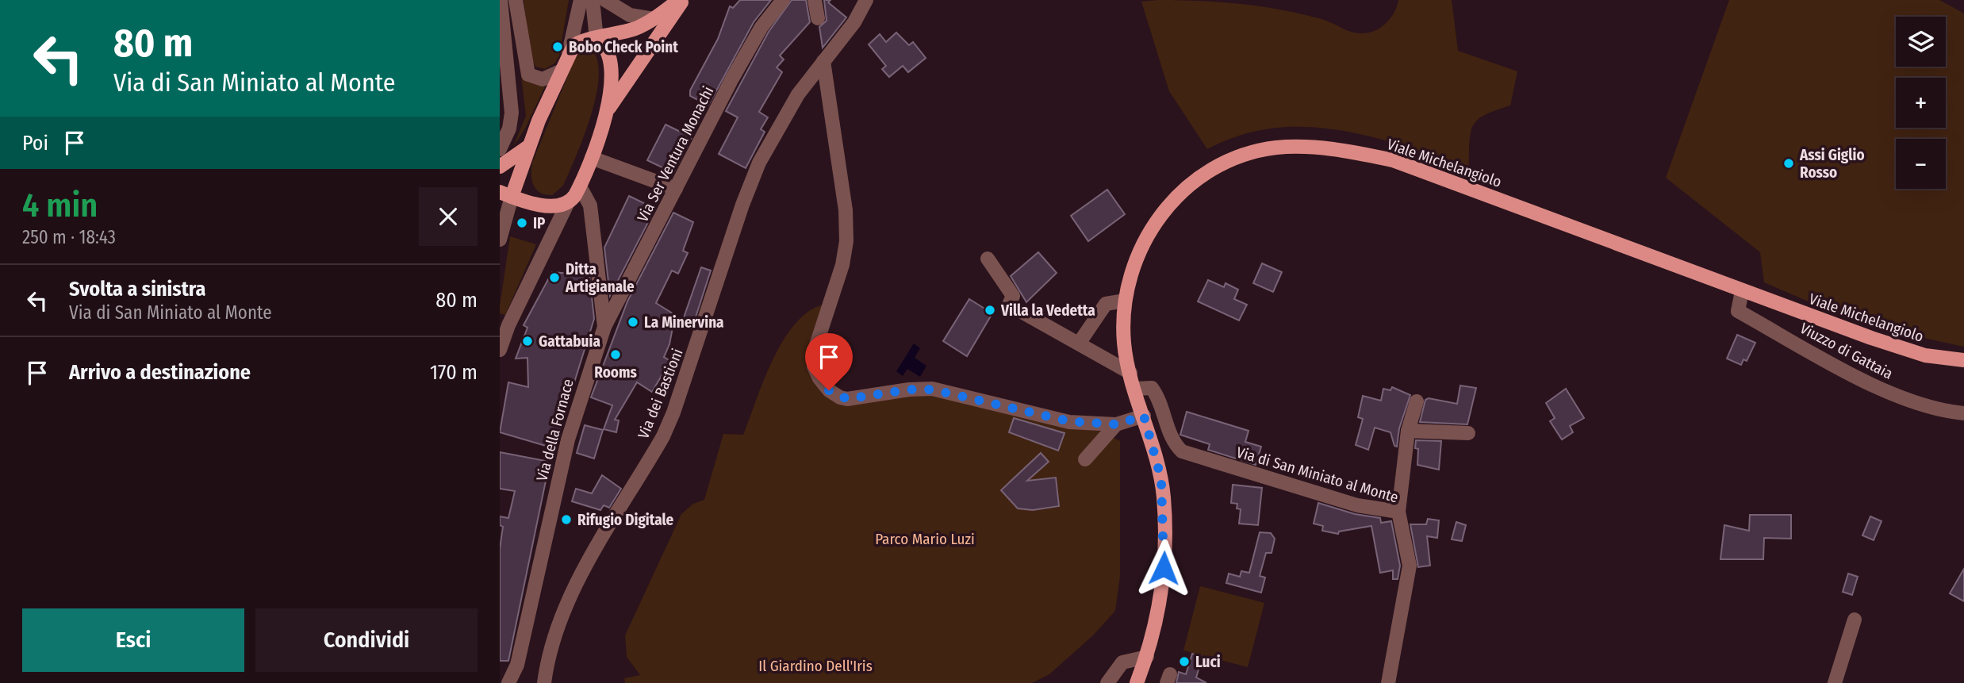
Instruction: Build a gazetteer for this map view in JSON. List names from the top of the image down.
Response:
{
  "streets": {
    "main road": ["Viale Michelangiolo"],
    "street": [
      "Via Ser Ventura Monachi",
      "Viuzzo di Gattaia",
      "Via dei Bastioni",
      "Via della Fornace",
      "Via di San Miniato al Monte"
    ]
  },
  "crossings": [
    ["Via Ser Ventura Monachi", "Via della Fornace"],
    ["Viale Michelangiolo", "Viuzzo di Gattaia"],
    ["Viale Michelangiolo", "Via di San Miniato al Monte"]
  ],
  "parks": ["Parco Mario Luzi", "Il Giardino Dell'Iris"],
  "places": [
    "Bobo Check Point",
    "Assi Giglio Rosso",
    "IP",
    "Ditta Artigianale",
    "Villa la Vedetta",
    "La Minervina",
    "Gattabuia",
    "Rooms",
    "Rifugio Digitale",
    "Luci"
  ],
  "page": {
    "turn": ["80 m", "Via di San Miniato al Monte"],
    "map_buttons": ["+", "−"],
    "then": "Poi",
    "heading": ["4 min", "250 m · 18:43"],
    "list": [
      {
        "name": "Svolta a sinistra",
        "note": "Via di San Miniato al Monte",
        "value": "80 m"
      },
      {
        "name": "Arrivo a destinazione",
        "value": "170 m"
      }
    ],
    "buttons": ["Esci", "Condividi"]
  }
}
